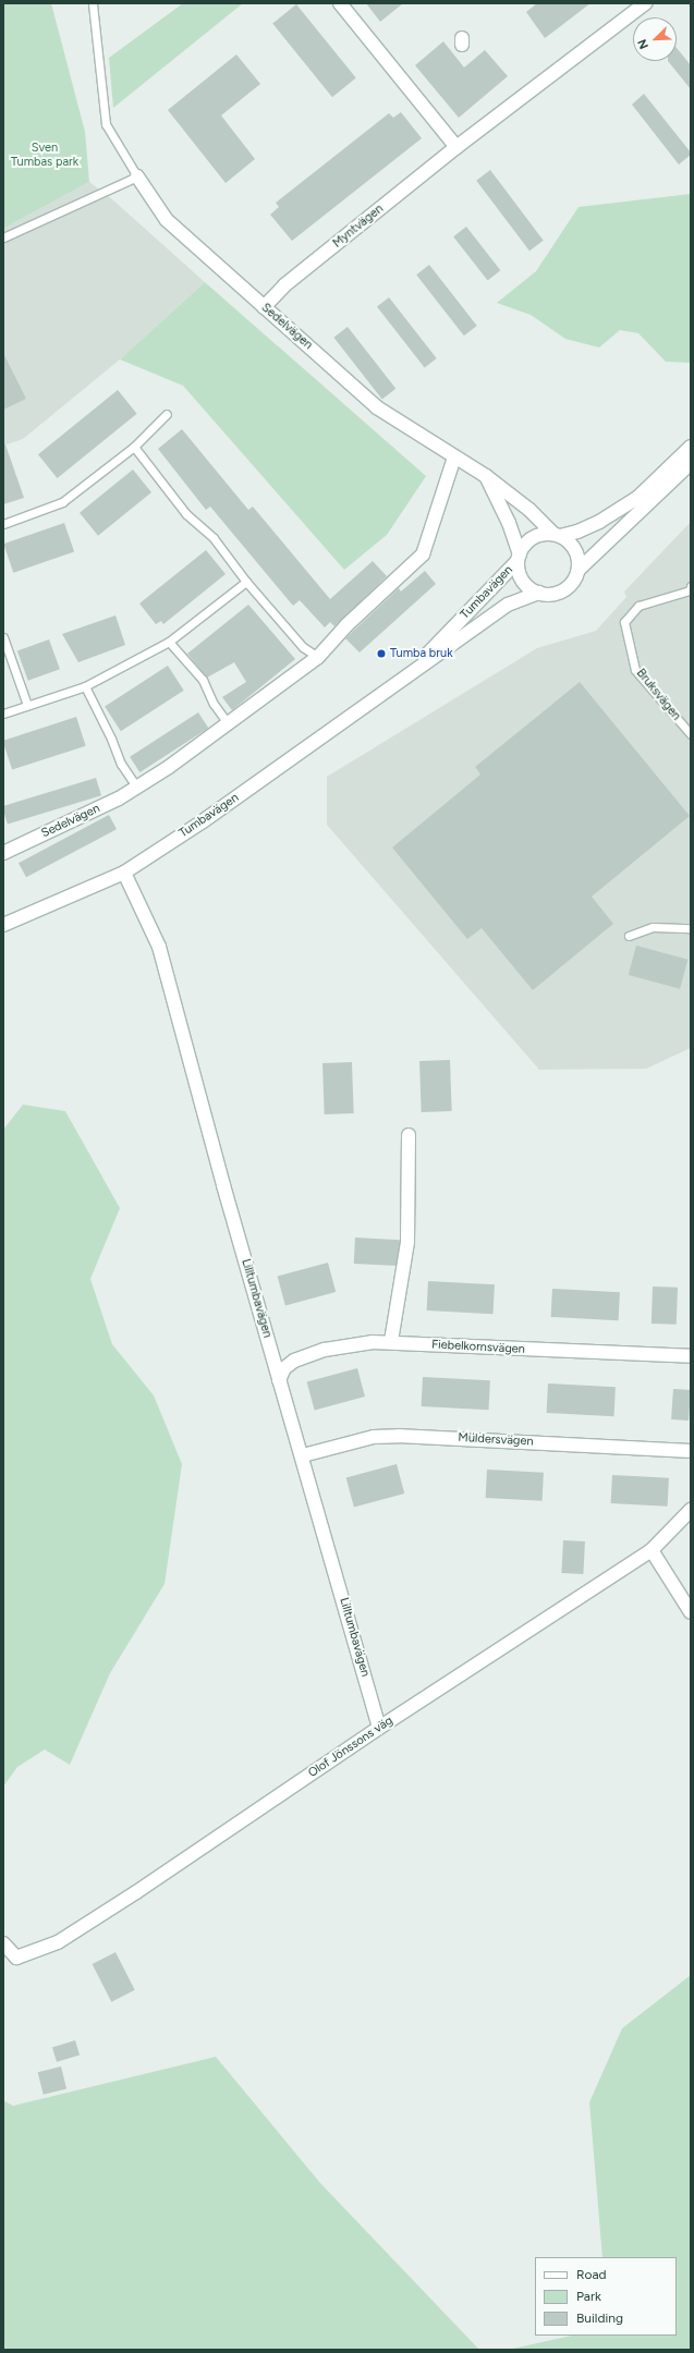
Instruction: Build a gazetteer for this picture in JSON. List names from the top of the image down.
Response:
{
  "streets": {
    "street": [
      "Myntvägen",
      "Sedelvägen",
      "Tumbavägen",
      "Lilltumbavägen",
      "Fiebelkornsvägen",
      "Müldersvägen",
      "Olof Jönssons väg"
    ],
    "lane": ["Bruksvägen"]
  },
  "crossings": [
    ["Myntvägen", "Sedelvägen"],
    ["Sedelvägen", "Tumbavägen"],
    ["Tumbavägen", "Lilltumbavägen"],
    ["Lilltumbavägen", "Fiebelkornsvägen"],
    ["Lilltumbavägen", "Müldersvägen"],
    ["Lilltumbavägen", "Olof Jönssons väg"]
  ],
  "parks": ["Sven Tumbas park"],
  "places": ["Tumba bruk"],
  "legend": ["Road", "Park", "Building"],
  "north": "bottom left"
}
